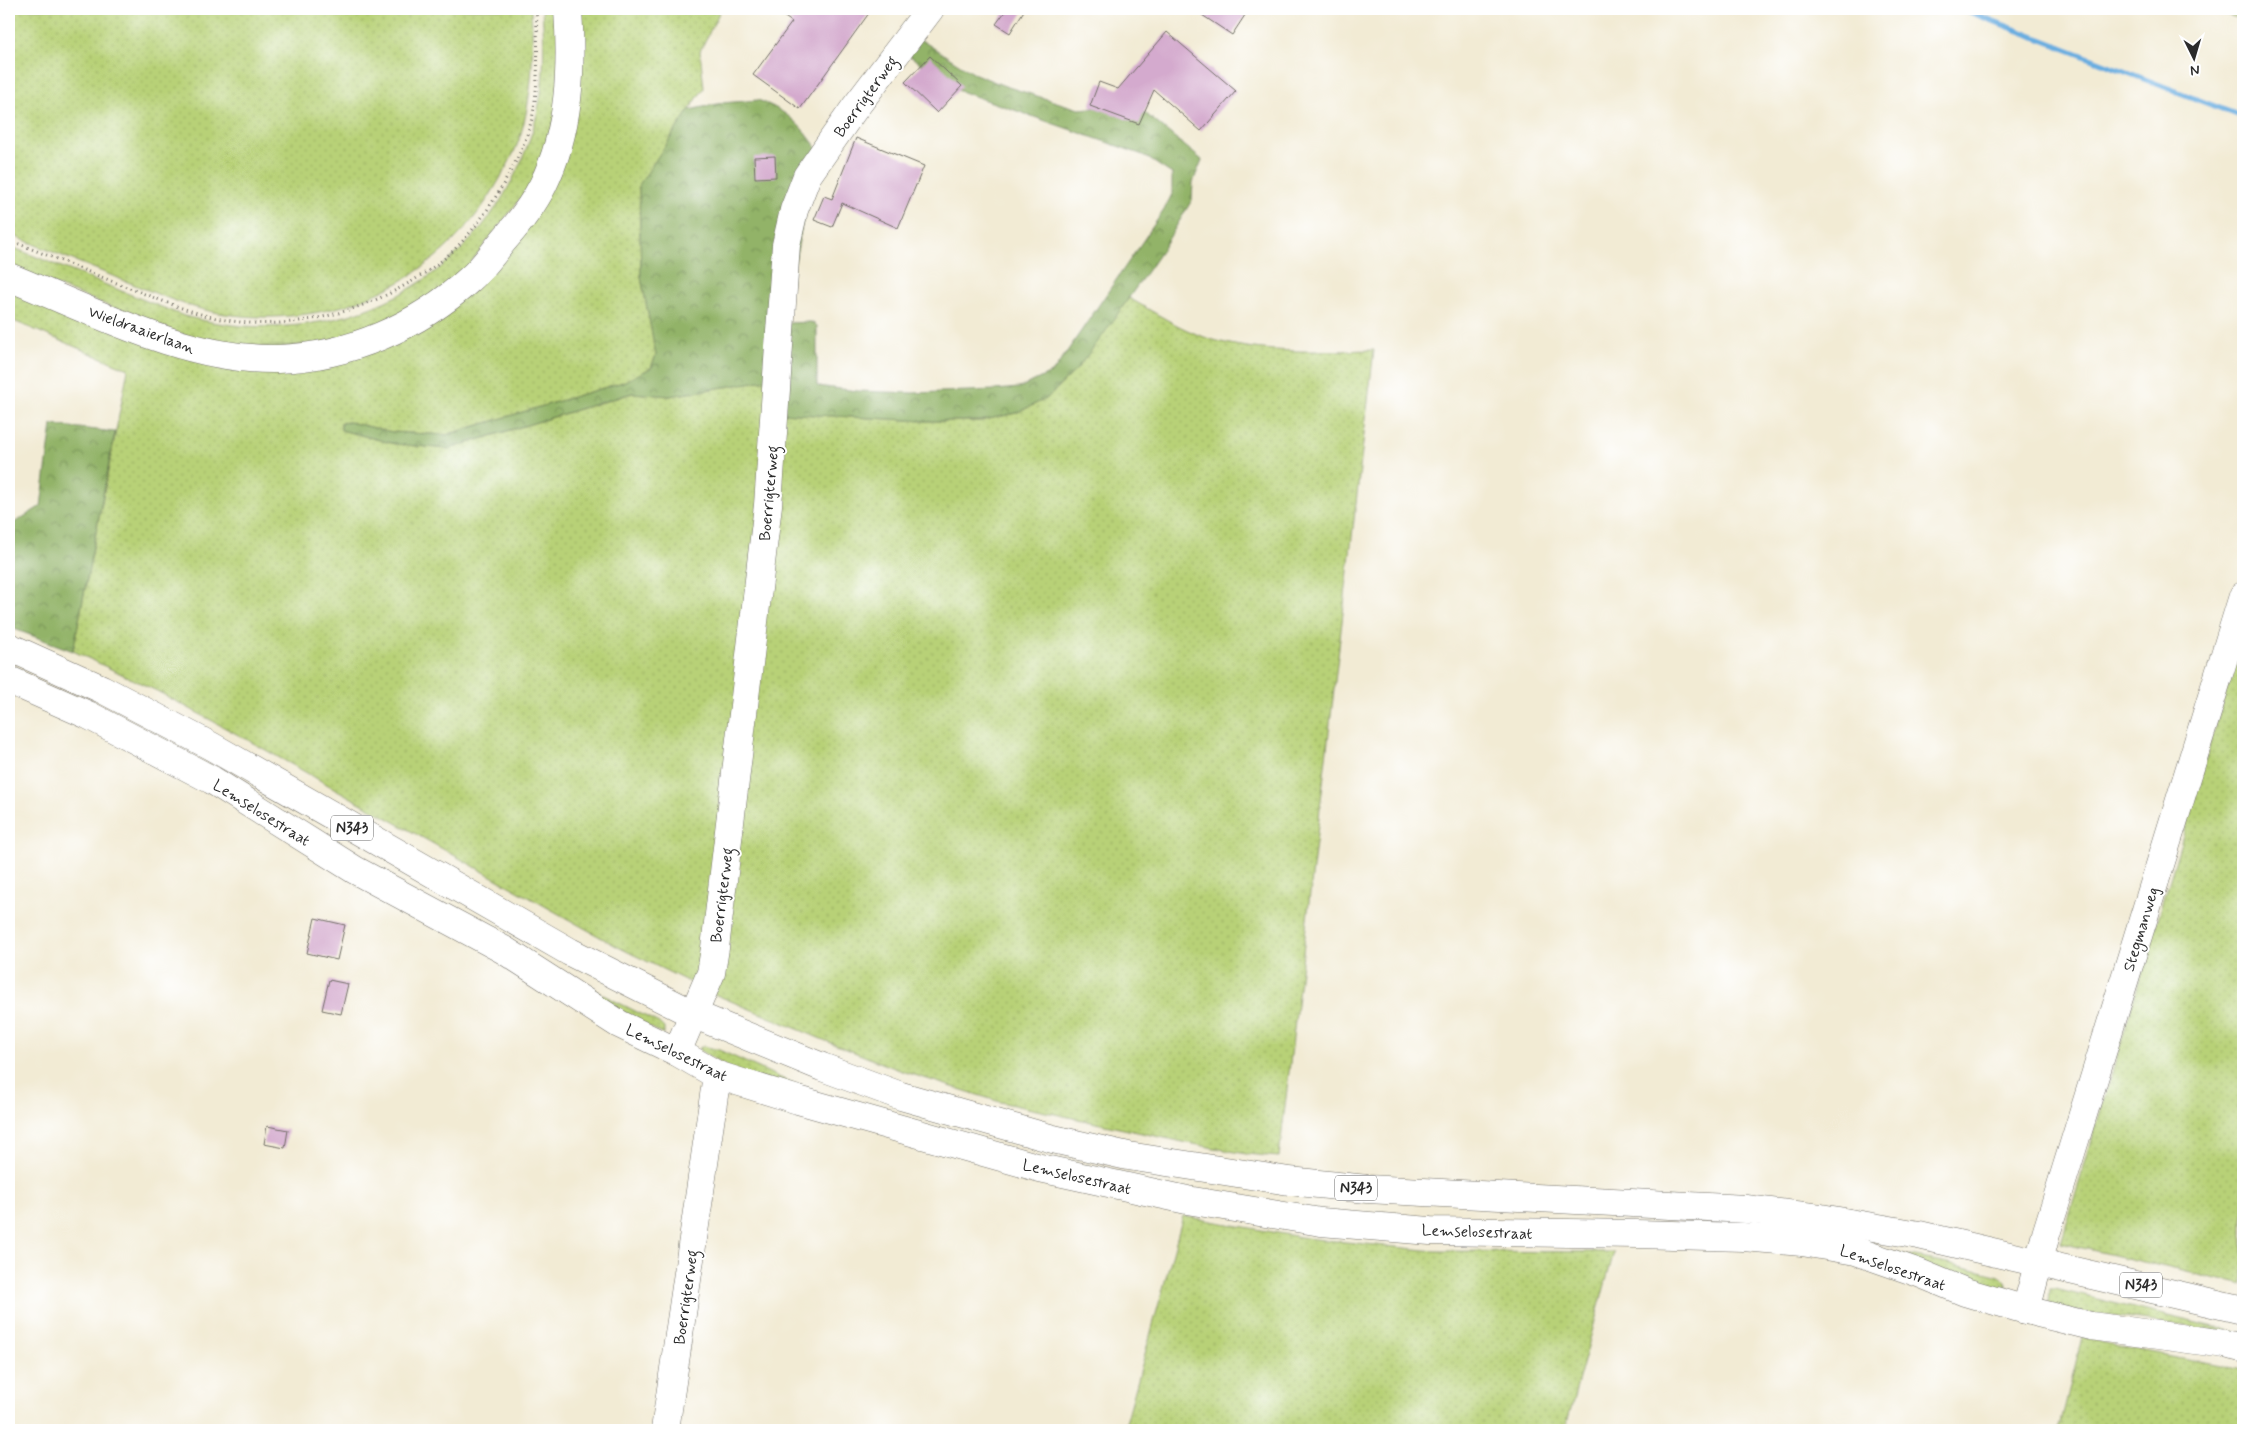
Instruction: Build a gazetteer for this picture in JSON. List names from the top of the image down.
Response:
{
  "streets": {
    "street": [
      "Boerrigterweg",
      "Wieldraaierlaan",
      "Lemselosestraat",
      "N343",
      "Stegmanweg"
    ]
  },
  "crossings": [
    ["Boerrigterweg", "Lemselosestraat"],
    ["Boerrigterweg", "N343"],
    ["Lemselosestraat", "Stegmanweg"],
    ["N343", "Stegmanweg"]
  ],
  "north": "bottom"
}
